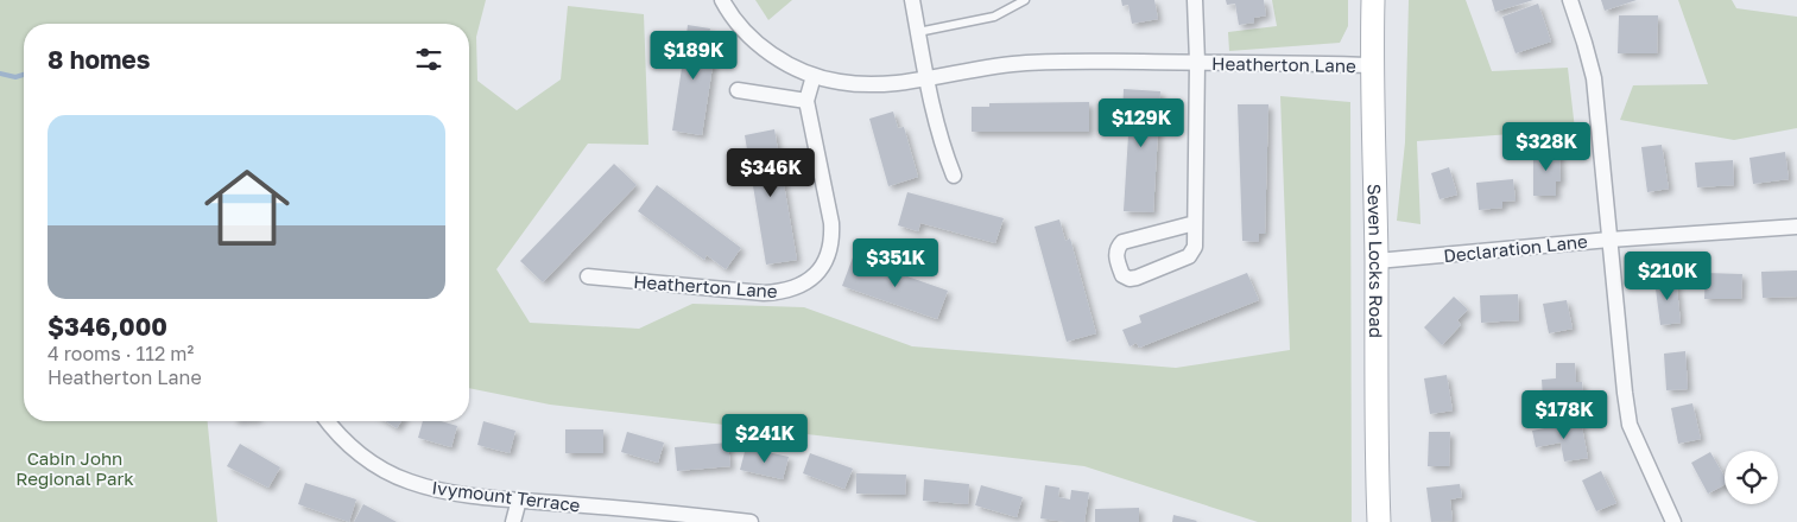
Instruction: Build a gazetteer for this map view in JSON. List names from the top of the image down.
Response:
{
  "streets": {
    "main road": ["Seven Locks Road"],
    "street": ["Heatherton Lane", "Declaration Lane", "Ivymount Terrace"]
  },
  "crossings": [
    ["Heatherton Lane", "Seven Locks Road"],
    ["Declaration Lane", "Seven Locks Road"]
  ],
  "parks": ["Cabin John Regional Park"],
  "page": {
    "heading": "8 homes",
    "price": [
      "$189K",
      "$129K",
      "$328K",
      "$346K",
      "$351K",
      "$210K",
      "$178K",
      "$241K"
    ],
    "list": [
      {
        "name": "$346,000",
        "note": "4 rooms · 112 m² · Heatherton Lane"
      }
    ]
  }
}
